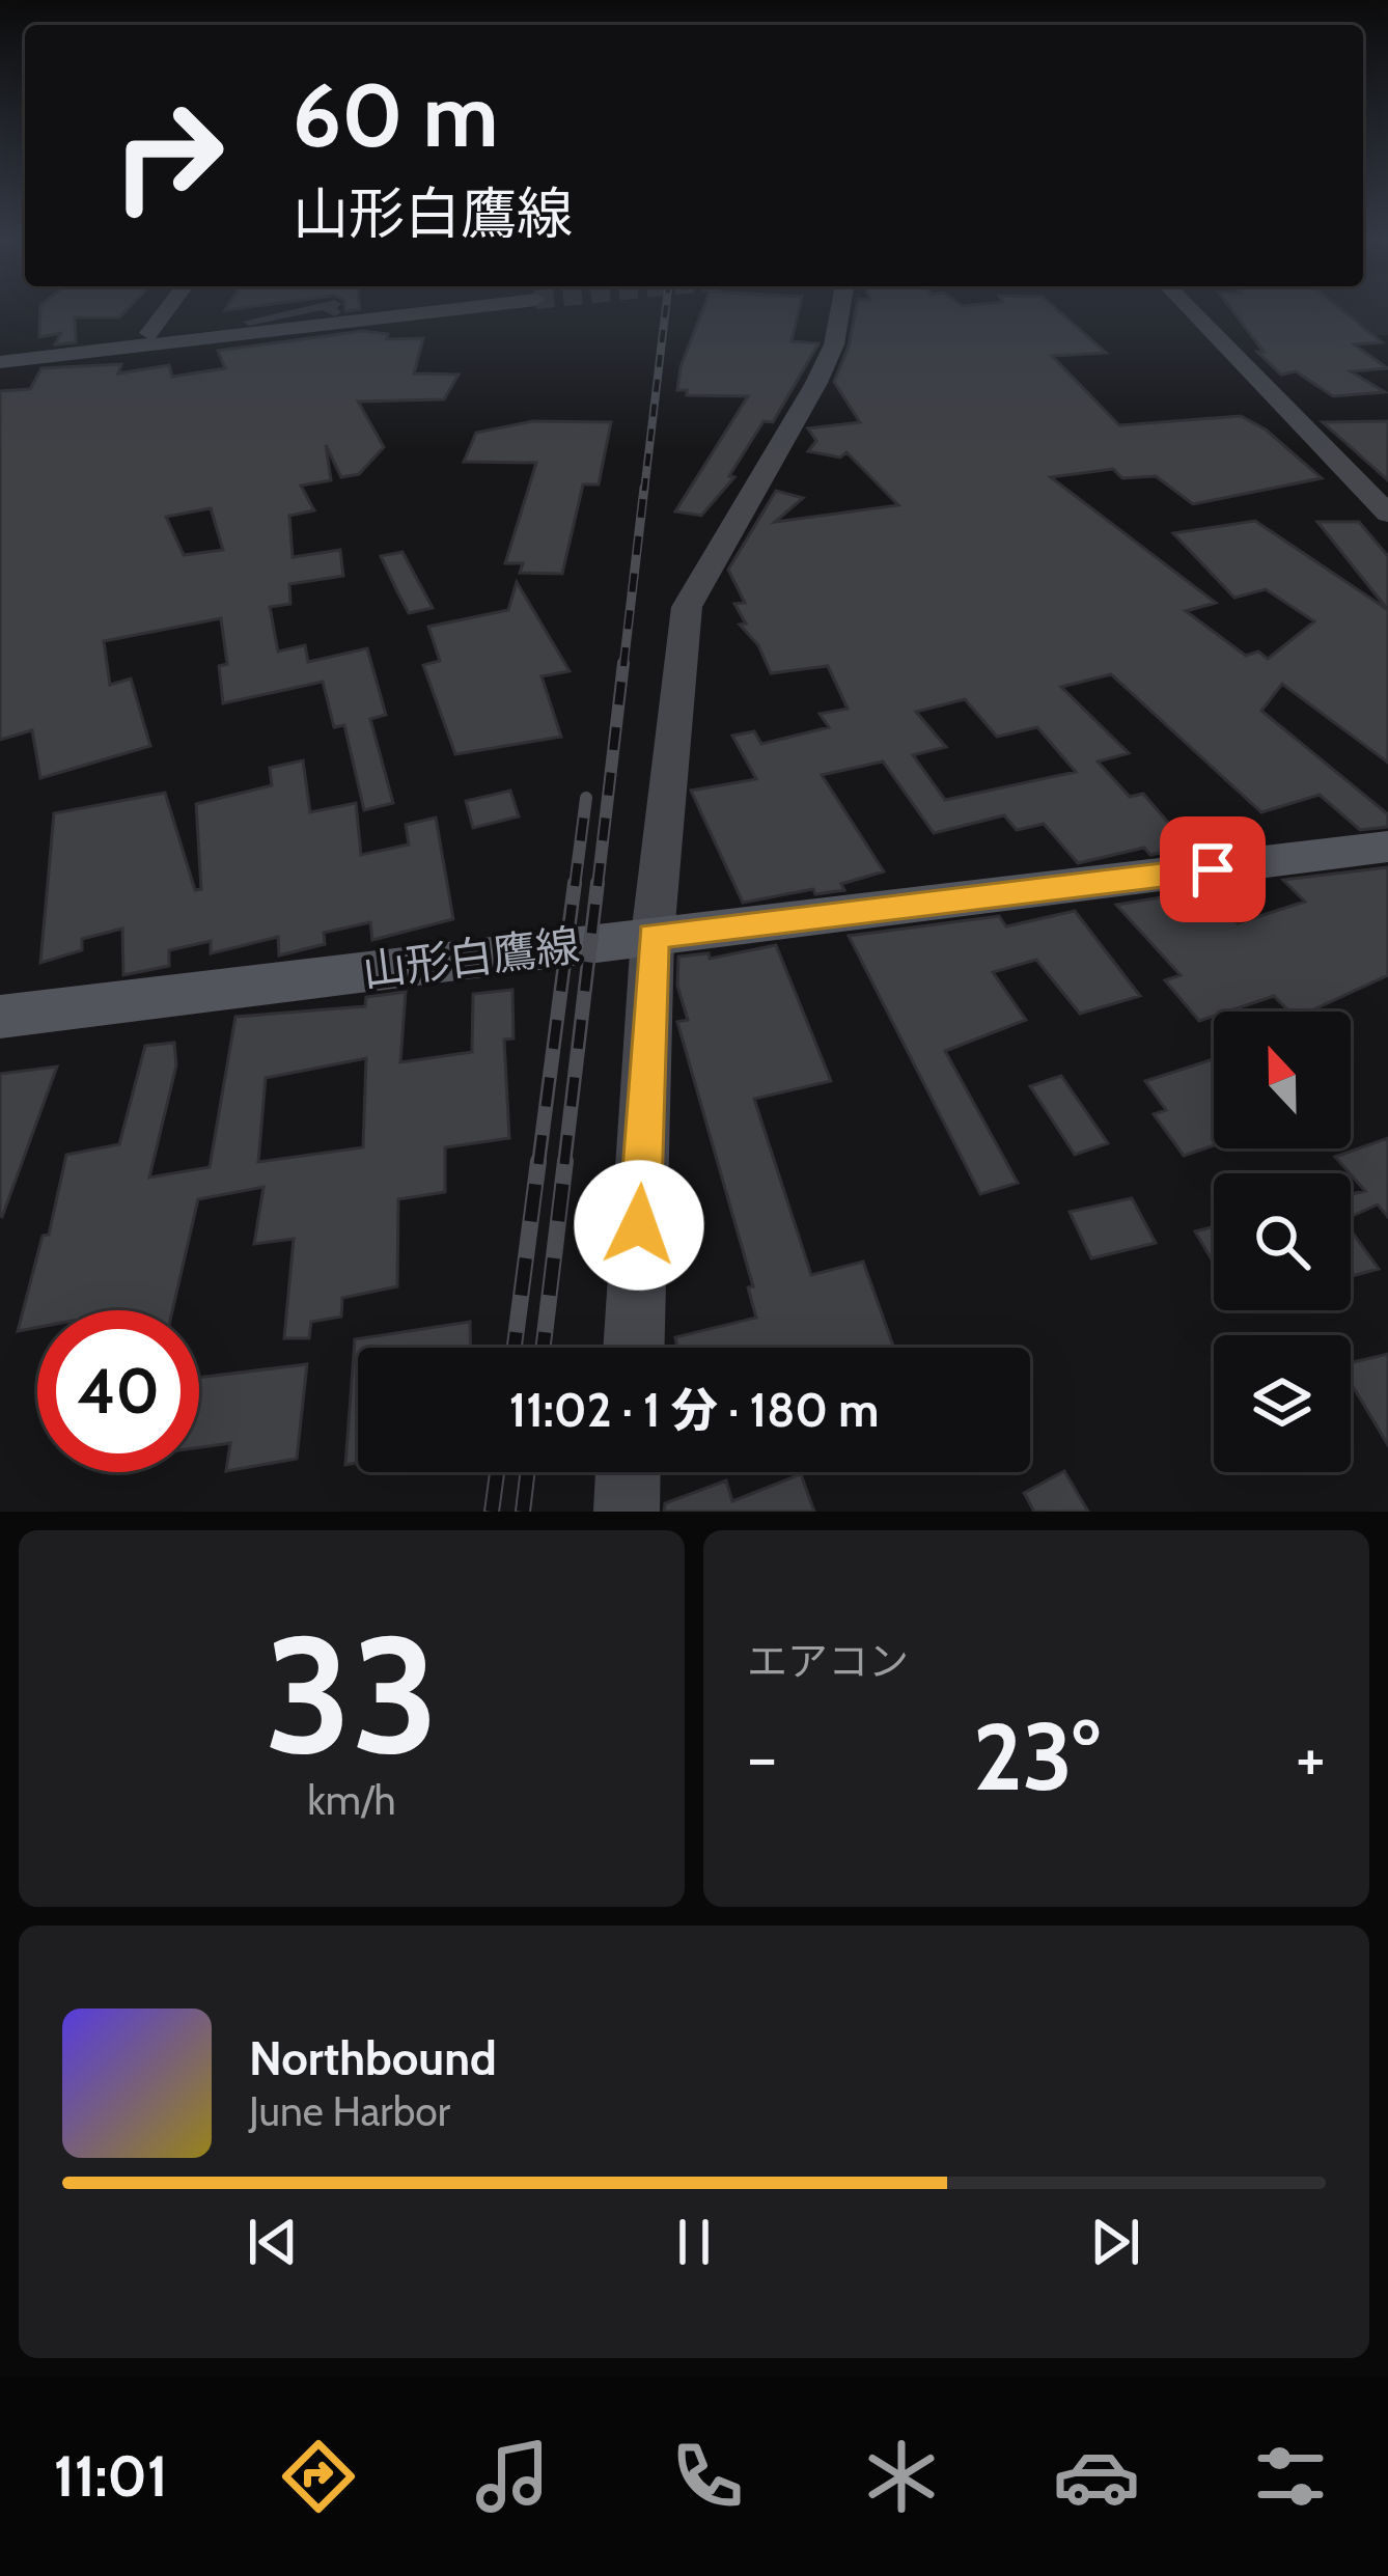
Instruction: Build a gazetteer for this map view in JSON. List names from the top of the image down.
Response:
{
  "streets": {
    "main road": ["山形白鷹線"]
  },
  "north": "top",
  "page": {
    "turn": ["60 m", "山形白鷹線"],
    "limit": "40",
    "trip": "11:02 · 1 分 · 180 m",
    "tile": [
      ["33", "km/h"],
      "エアコン"
    ],
    "heat": ["−", "23°", "+"],
    "song": ["Northbound", "June Harbor"],
    "tabs": "11:01"
  }
}
